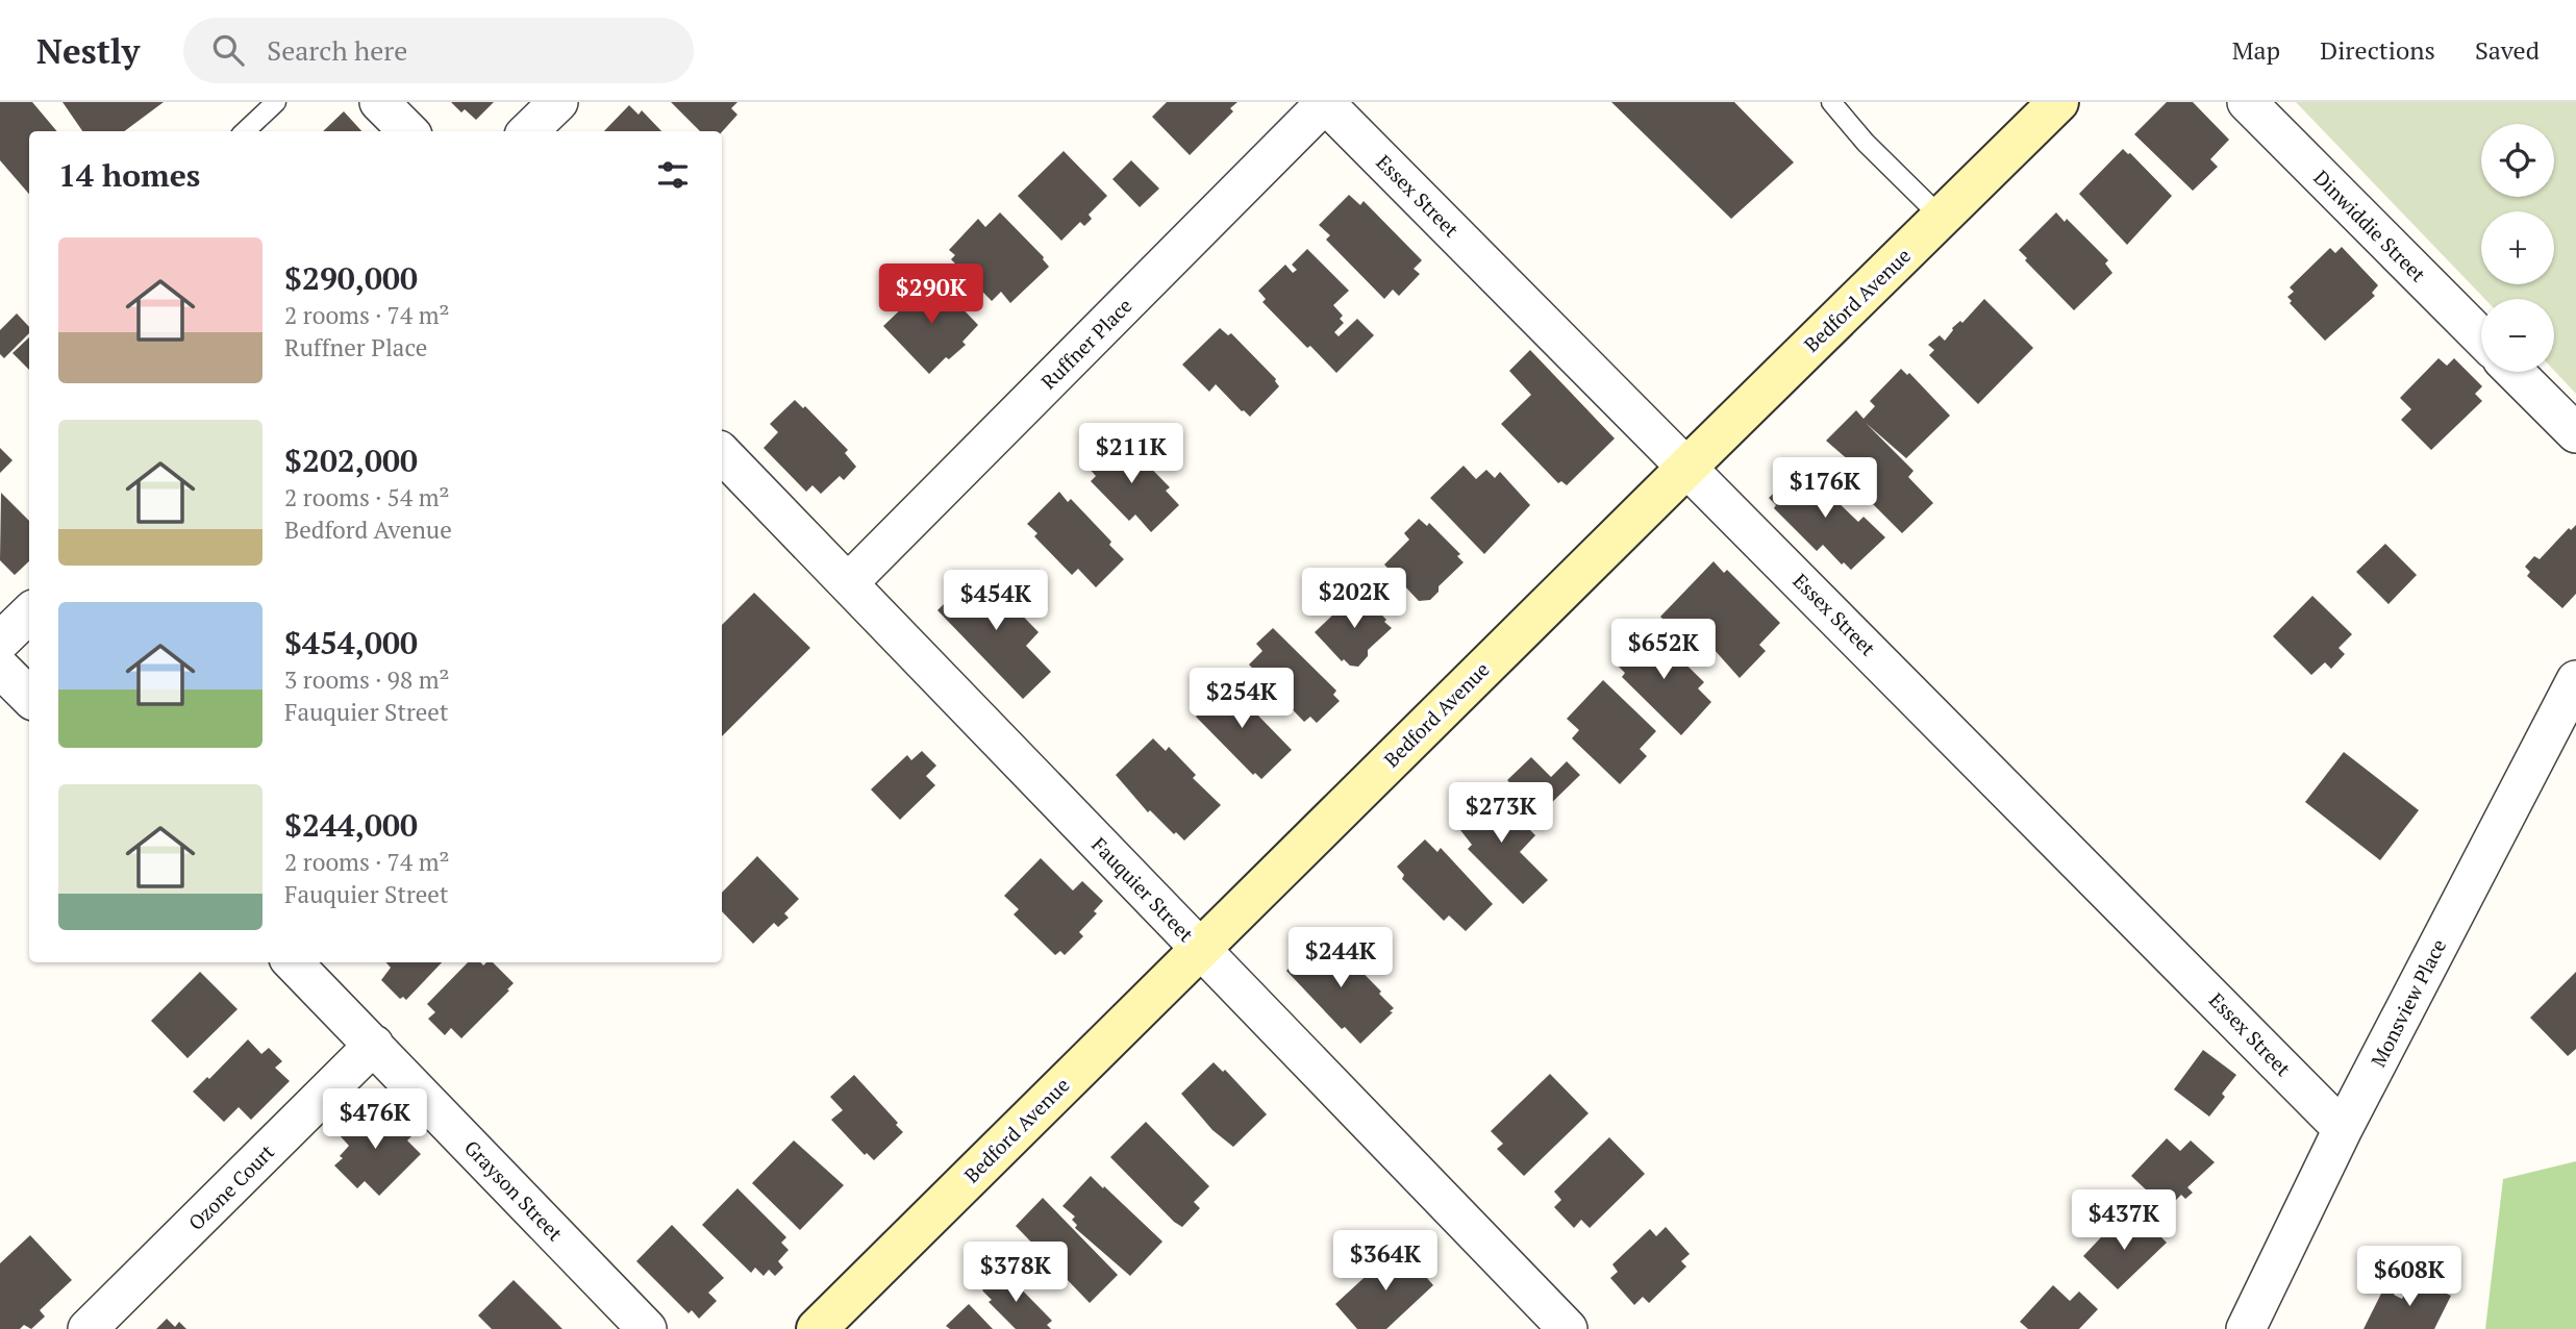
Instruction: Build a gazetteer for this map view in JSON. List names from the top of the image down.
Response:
{
  "streets": {
    "street": [
      "Essex Street",
      "Dinwiddie Street",
      "Bedford Avenue",
      "Ruffner Place",
      "Fauquier Street",
      "Monsview Place",
      "Ozone Court",
      "Grayson Street"
    ]
  },
  "crossings": [
    ["Essex Street", "Bedford Avenue"],
    ["Essex Street", "Ruffner Place"],
    ["Essex Street", "Monsview Place"],
    ["Bedford Avenue", "Fauquier Street"],
    ["Ruffner Place", "Fauquier Street"],
    ["Ozone Court", "Grayson Street"]
  ],
  "page": {
    "header": "Nestly",
    "search": "Search here",
    "nav": ["Map", "Directions", "Saved"],
    "map_buttons": ["+", "−"],
    "heading": "14 homes",
    "list": [
      {
        "name": "$290,000",
        "note": "2 rooms · 74 m² · Ruffner Place"
      },
      {
        "name": "$202,000",
        "note": "2 rooms · 54 m² · Bedford Avenue"
      },
      {
        "name": "$454,000",
        "note": "3 rooms · 98 m² · Fauquier Street"
      },
      {
        "name": "$244,000",
        "note": "2 rooms · 74 m² · Fauquier Street"
      }
    ],
    "price": [
      "$290K",
      "$211K",
      "$176K",
      "$202K",
      "$454K",
      "$652K",
      "$254K",
      "$273K",
      "$244K",
      "$476K",
      "$437K",
      "$364K",
      "$378K",
      "$608K"
    ]
  }
}
